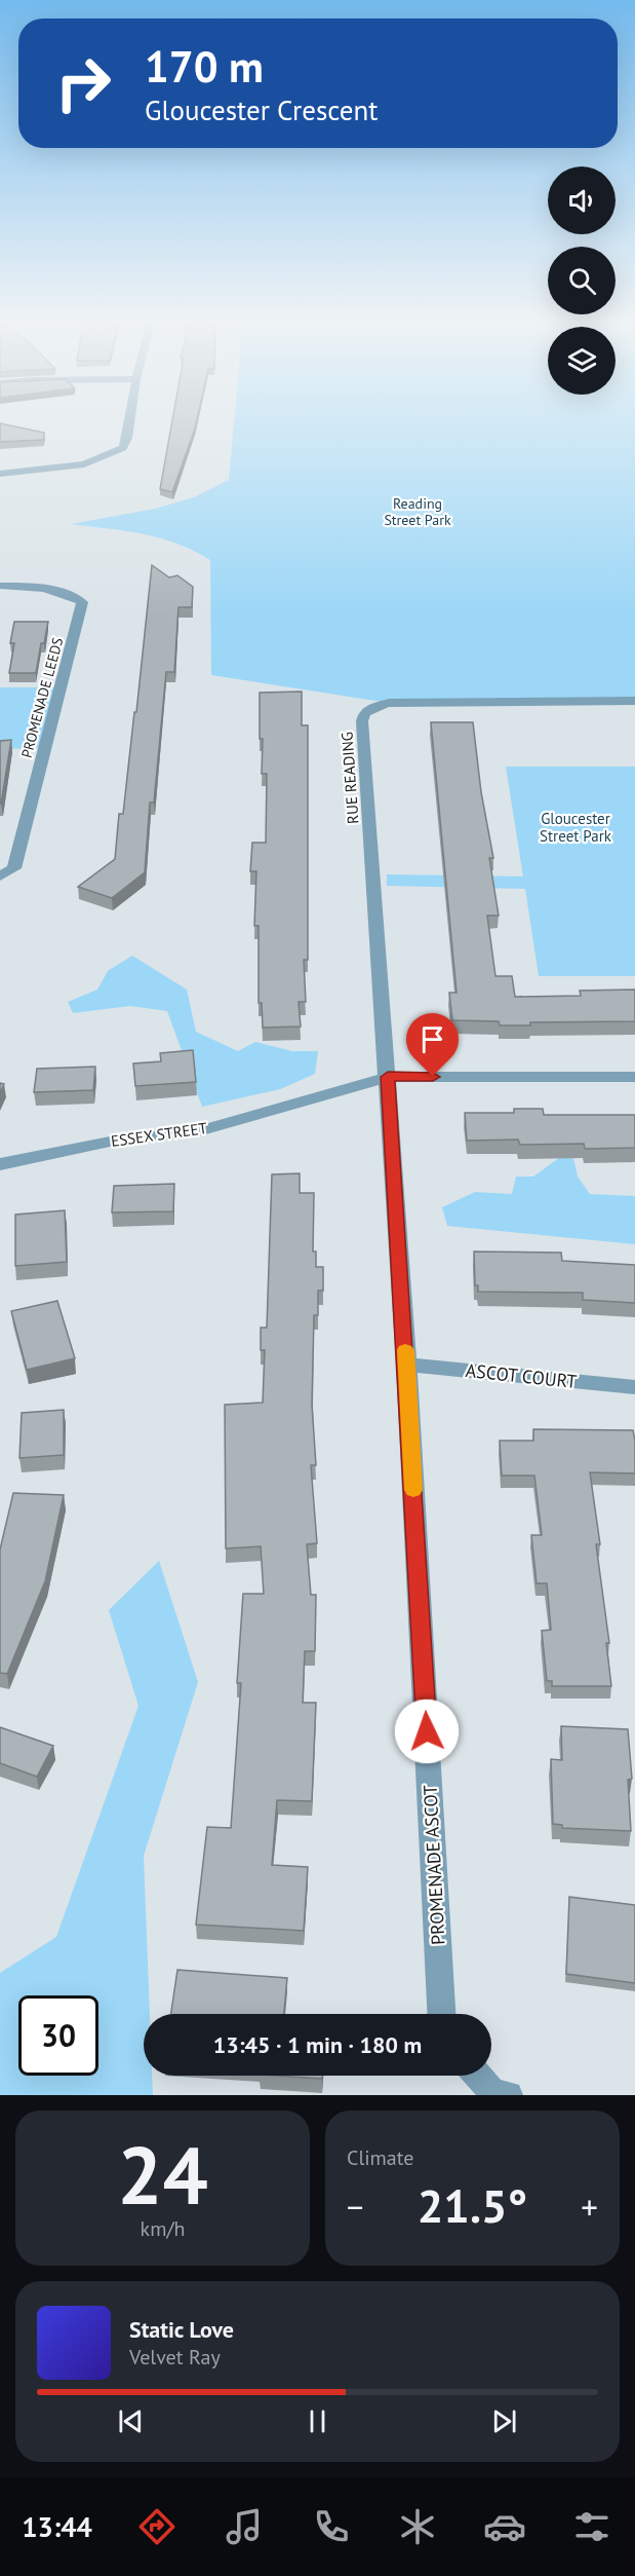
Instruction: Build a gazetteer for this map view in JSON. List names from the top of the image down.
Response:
{
  "streets": {
    "street": [
      "PROMENADE LEEDS",
      "RUE READING",
      "ESSEX STREET",
      "ASCOT COURT",
      "PROMENADE ASCOT"
    ]
  },
  "crossings": [
    ["RUE READING", "ESSEX STREET"],
    ["RUE READING", "PROMENADE ASCOT"],
    ["ESSEX STREET", "PROMENADE ASCOT"],
    ["ASCOT COURT", "PROMENADE ASCOT"]
  ],
  "parks": ["Reading Street Park", "Gloucester Street Park"],
  "page": {
    "turn": ["170 m", "Gloucester Crescent"],
    "limit": "30",
    "trip": "13:45 · 1 min · 180 m",
    "tile": [
      ["24", "km/h"],
      "Climate"
    ],
    "heat": ["−", "21.5°", "+"],
    "song": ["Static Love", "Velvet Ray"],
    "tabs": "13:44"
  }
}
